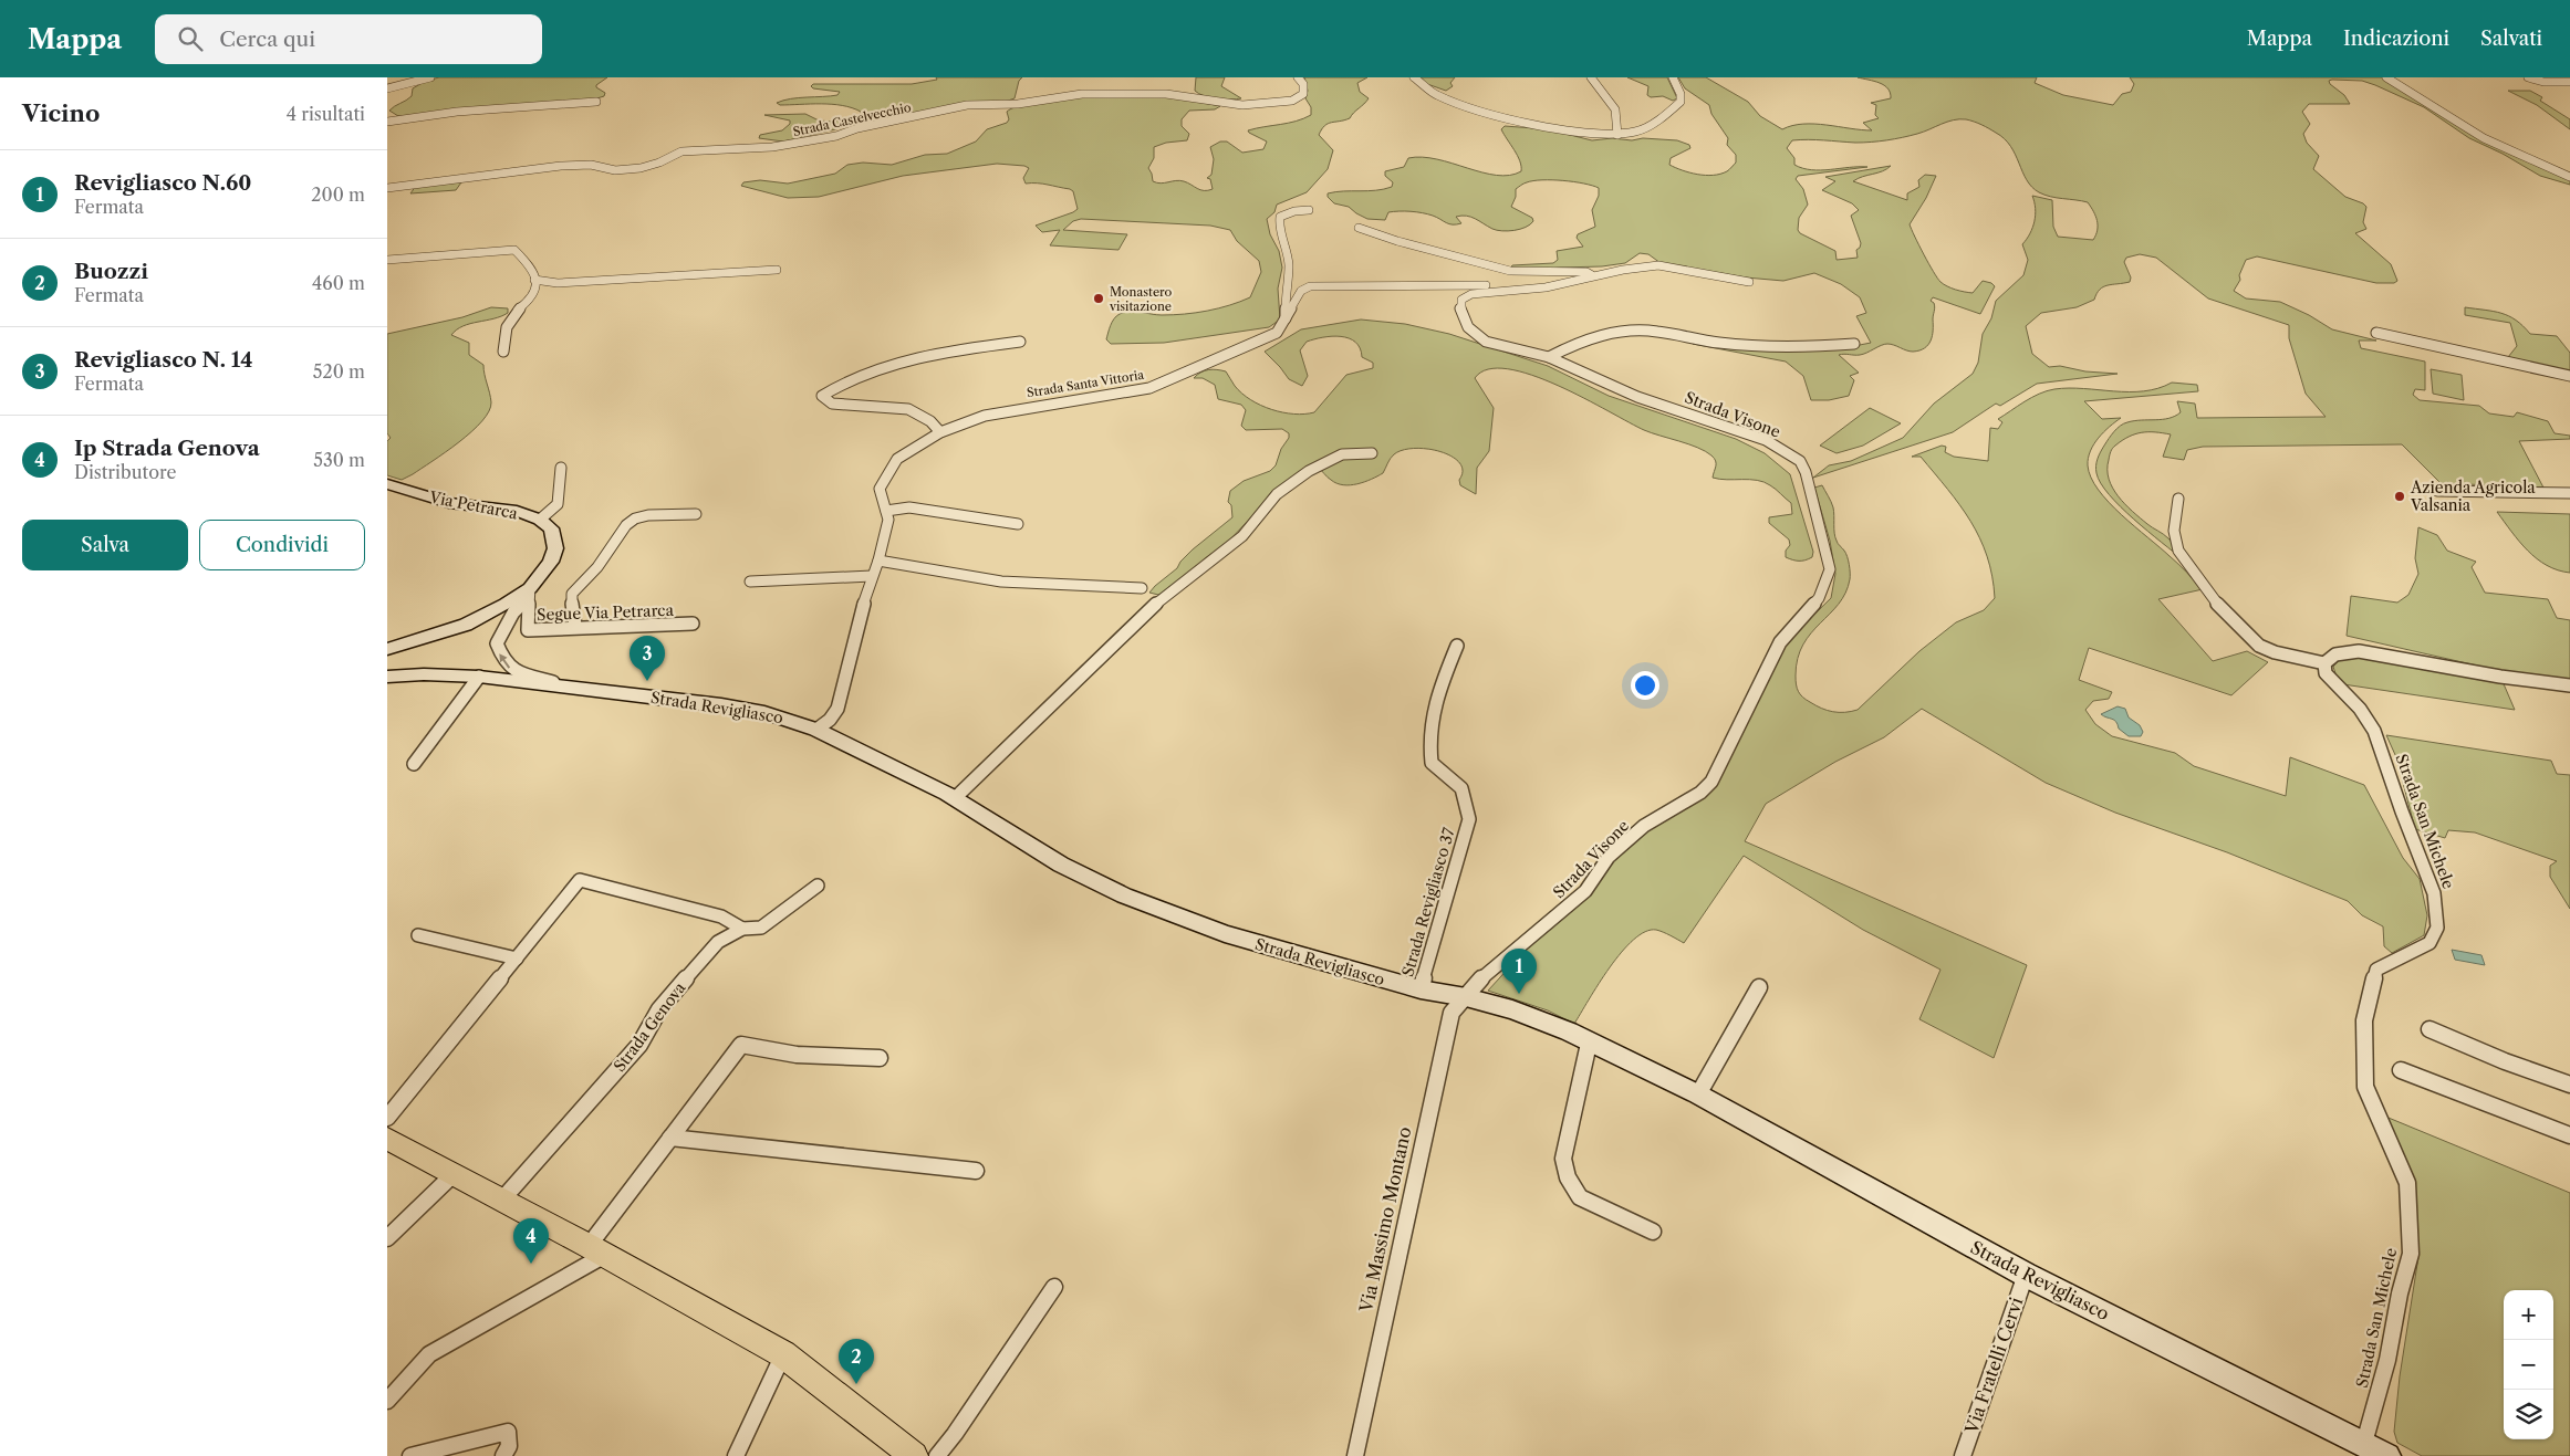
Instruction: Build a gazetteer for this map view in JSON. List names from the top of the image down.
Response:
{
  "streets": {
    "street": [
      "Strada Castelvecchio",
      "Strada Santa Vittoria",
      "Strada Visone",
      "Via Petrarca",
      "Segue Via Petrarca",
      "Strada Revigliasco",
      "Strada San Michele",
      "Strada Revigliasco 37",
      "Strada Genova",
      "Via Massimo Montano",
      "Via Fratelli Cervi"
    ]
  },
  "crossings": [
    ["Strada Santa Vittoria", "Strada Visone"],
    ["Strada Santa Vittoria", "Strada Revigliasco"],
    ["Strada Visone", "Strada Revigliasco"],
    ["Strada Visone", "Via Massimo Montano"],
    ["Segue Via Petrarca", "Strada Revigliasco"],
    ["Strada Revigliasco", "Strada San Michele"],
    ["Strada Revigliasco", "Strada Revigliasco 37"],
    ["Strada Revigliasco", "Via Massimo Montano"],
    ["Strada Revigliasco", "Via Fratelli Cervi"]
  ],
  "places": ["Monastero visitazione", "Azienda Agricola Valsania"],
  "page": {
    "header": "Mappa",
    "search": "Cerca qui",
    "nav": ["Mappa", "Indicazioni", "Salvati"],
    "heading": ["Vicino", "4 risultati"],
    "list": [
      {
        "mark": "1",
        "name": "Revigliasco N.60",
        "note": "Fermata",
        "value": "200 m"
      },
      {
        "mark": "2",
        "name": "Buozzi",
        "note": "Fermata",
        "value": "460 m"
      },
      {
        "mark": "3",
        "name": "Revigliasco N. 14",
        "note": "Fermata",
        "value": "520 m"
      },
      {
        "mark": "4",
        "name": "Ip Strada Genova",
        "note": "Distributore",
        "value": "530 m"
      }
    ],
    "buttons": ["Salva", "Condividi"],
    "pins": [
      "3",
      "1",
      "4",
      "2"
    ],
    "map_buttons": ["+", "−"]
  }
}
